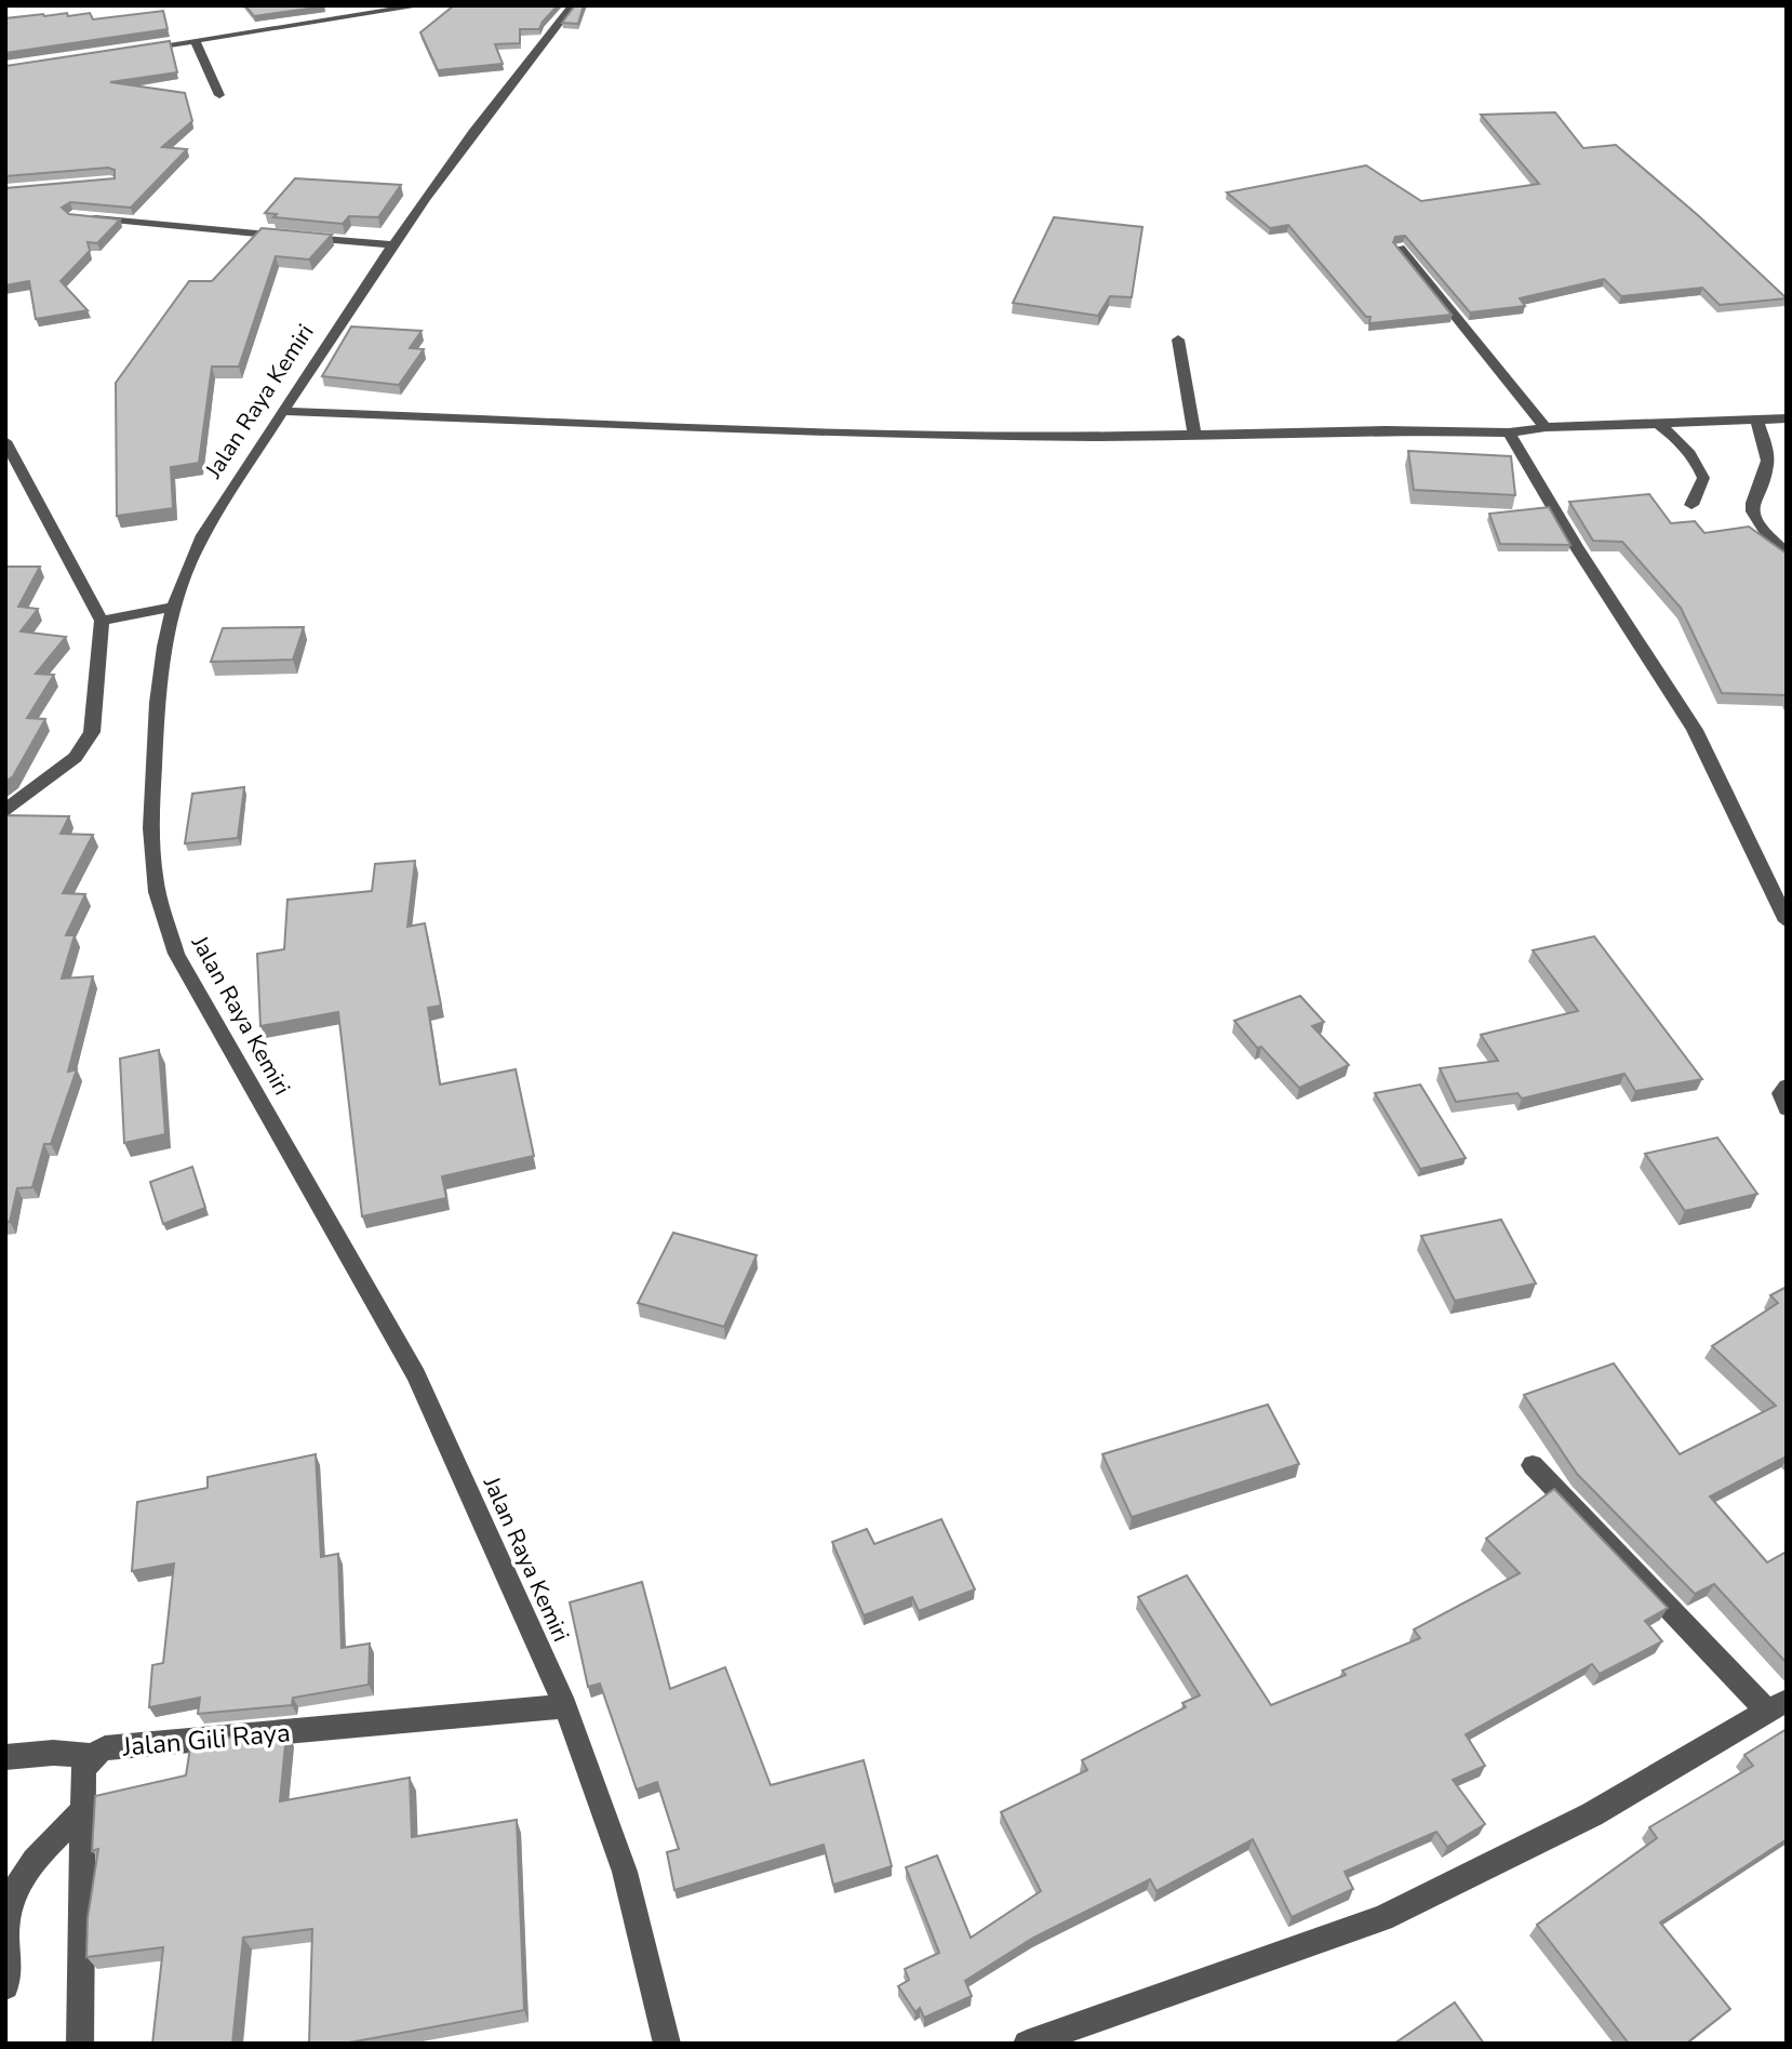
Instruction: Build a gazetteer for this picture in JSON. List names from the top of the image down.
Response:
{
  "streets": {
    "street": ["Jalan Raya Kemiri", "Jalan Gili Raya"]
  },
  "crossings": [
    ["Jalan Raya Kemiri", "Jalan Gili Raya"]
  ]
}
